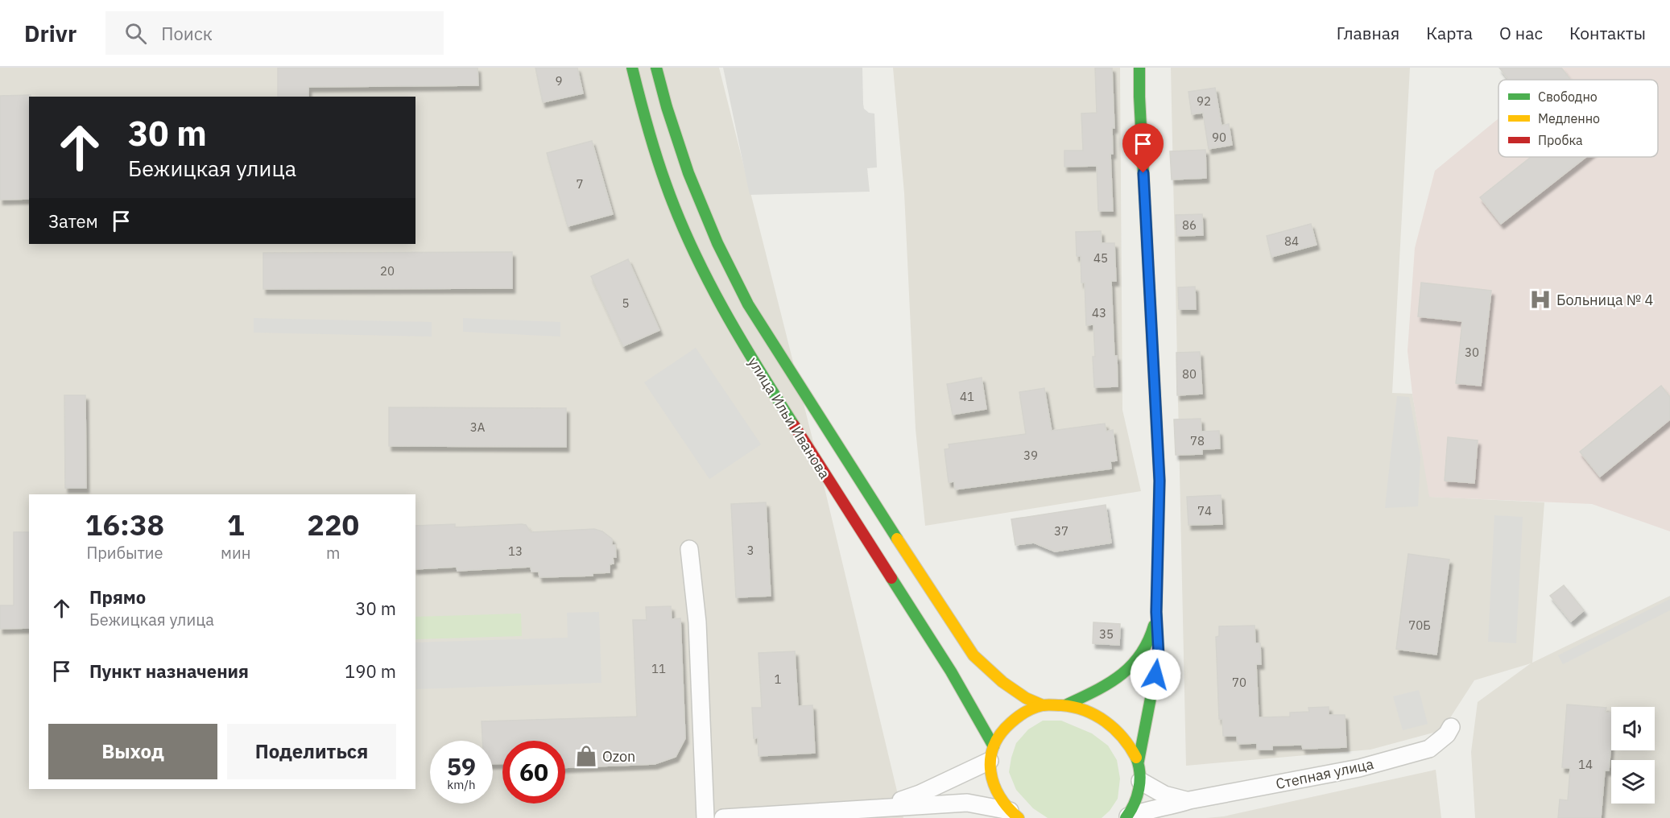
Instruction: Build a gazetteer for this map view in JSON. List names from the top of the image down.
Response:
{
  "streets": {
    "main road": ["улица Ильи Иванова"],
    "street": ["Степная улица"]
  },
  "places": {
    "hospital": ["Больница № 4"],
    "shop": ["Ozon"]
  },
  "house_numbers": [
    "9",
    "92",
    "90",
    "7",
    "86",
    "84",
    "45",
    "20",
    "5",
    "43",
    "30",
    "80",
    "41",
    "3А",
    "78",
    "39",
    "74",
    "37",
    "3",
    "13",
    "70Б",
    "35",
    "11",
    "1",
    "70",
    "14"
  ],
  "legend": ["Свободно", "Медленно", "Пробка"],
  "page": {
    "header": "Drivr",
    "search": "Поиск",
    "nav": [
      "Главная",
      "Карта",
      "О нас",
      "Контакты"
    ],
    "turn": ["30 m", "Бежицкая улица"],
    "then": "Затем",
    "eta": [
      "16:38",
      "Прибытие",
      "1",
      "мин",
      "220",
      "m"
    ],
    "list": [
      {
        "name": "Прямо",
        "note": "Бежицкая улица",
        "value": "30 m"
      },
      {
        "name": "Пункт назначения",
        "value": "190 m"
      }
    ],
    "buttons": ["Выход", "Поделиться"],
    "speed": "59 km/h",
    "limit": "60"
  }
}
